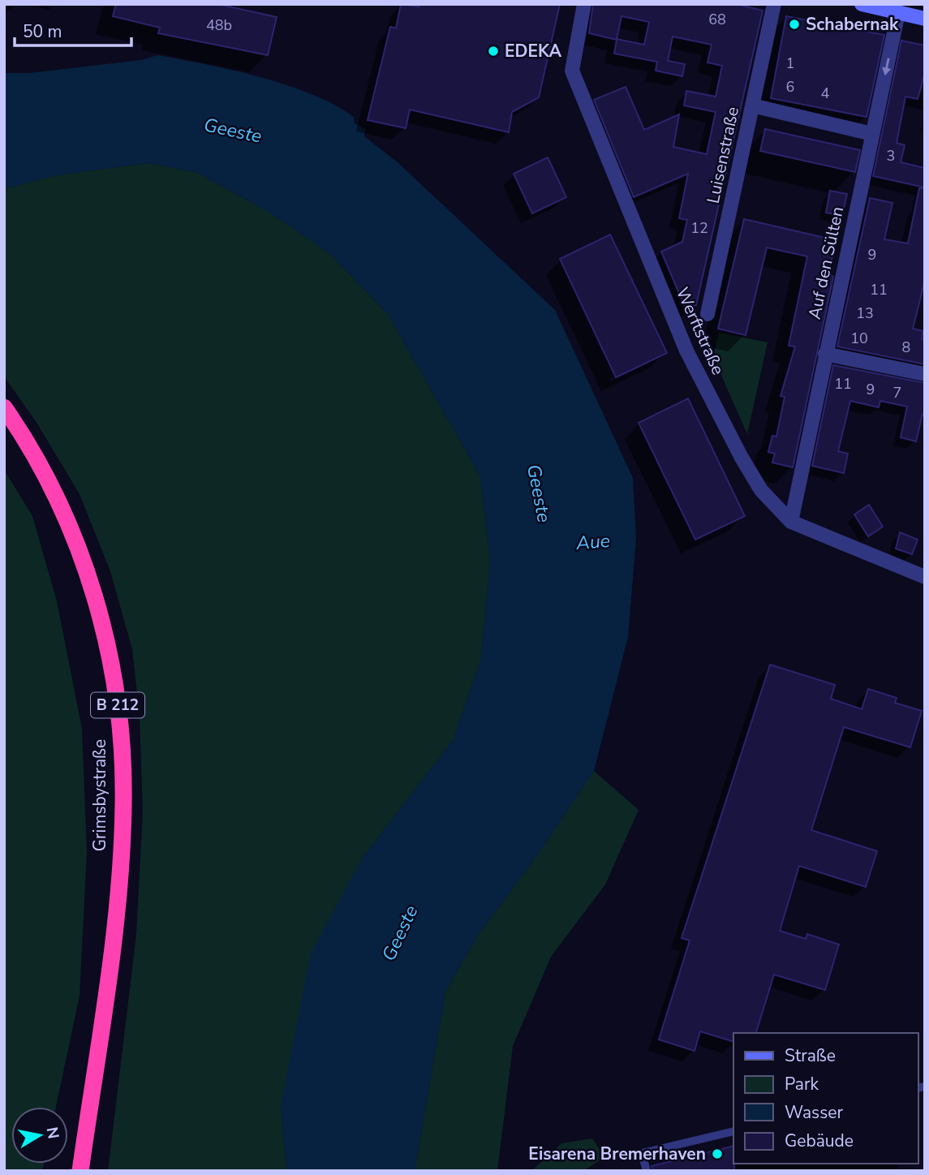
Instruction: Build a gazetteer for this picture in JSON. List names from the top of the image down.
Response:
{
  "streets": {
    "highway": ["B 212", "Grimsbystraße"],
    "street": ["Luisenstraße", "Auf den Sülten", "Werftstraße"]
  },
  "crossings": [
    ["Auf den Sülten", "Werftstraße"]
  ],
  "water": ["Geeste", "Aue"],
  "places": ["Schabernak", "EDEKA", "Eisarena Bremerhaven"],
  "house_numbers": [
    "68",
    "48b",
    "1",
    "6",
    "4",
    "3",
    "12",
    "9",
    "11",
    "13",
    "10",
    "8",
    "11",
    "9",
    "7"
  ],
  "legend": [
    "Straße",
    "Park",
    "Wasser",
    "Gebäude"
  ],
  "scale_bar": "50 m",
  "north": "right"
}
